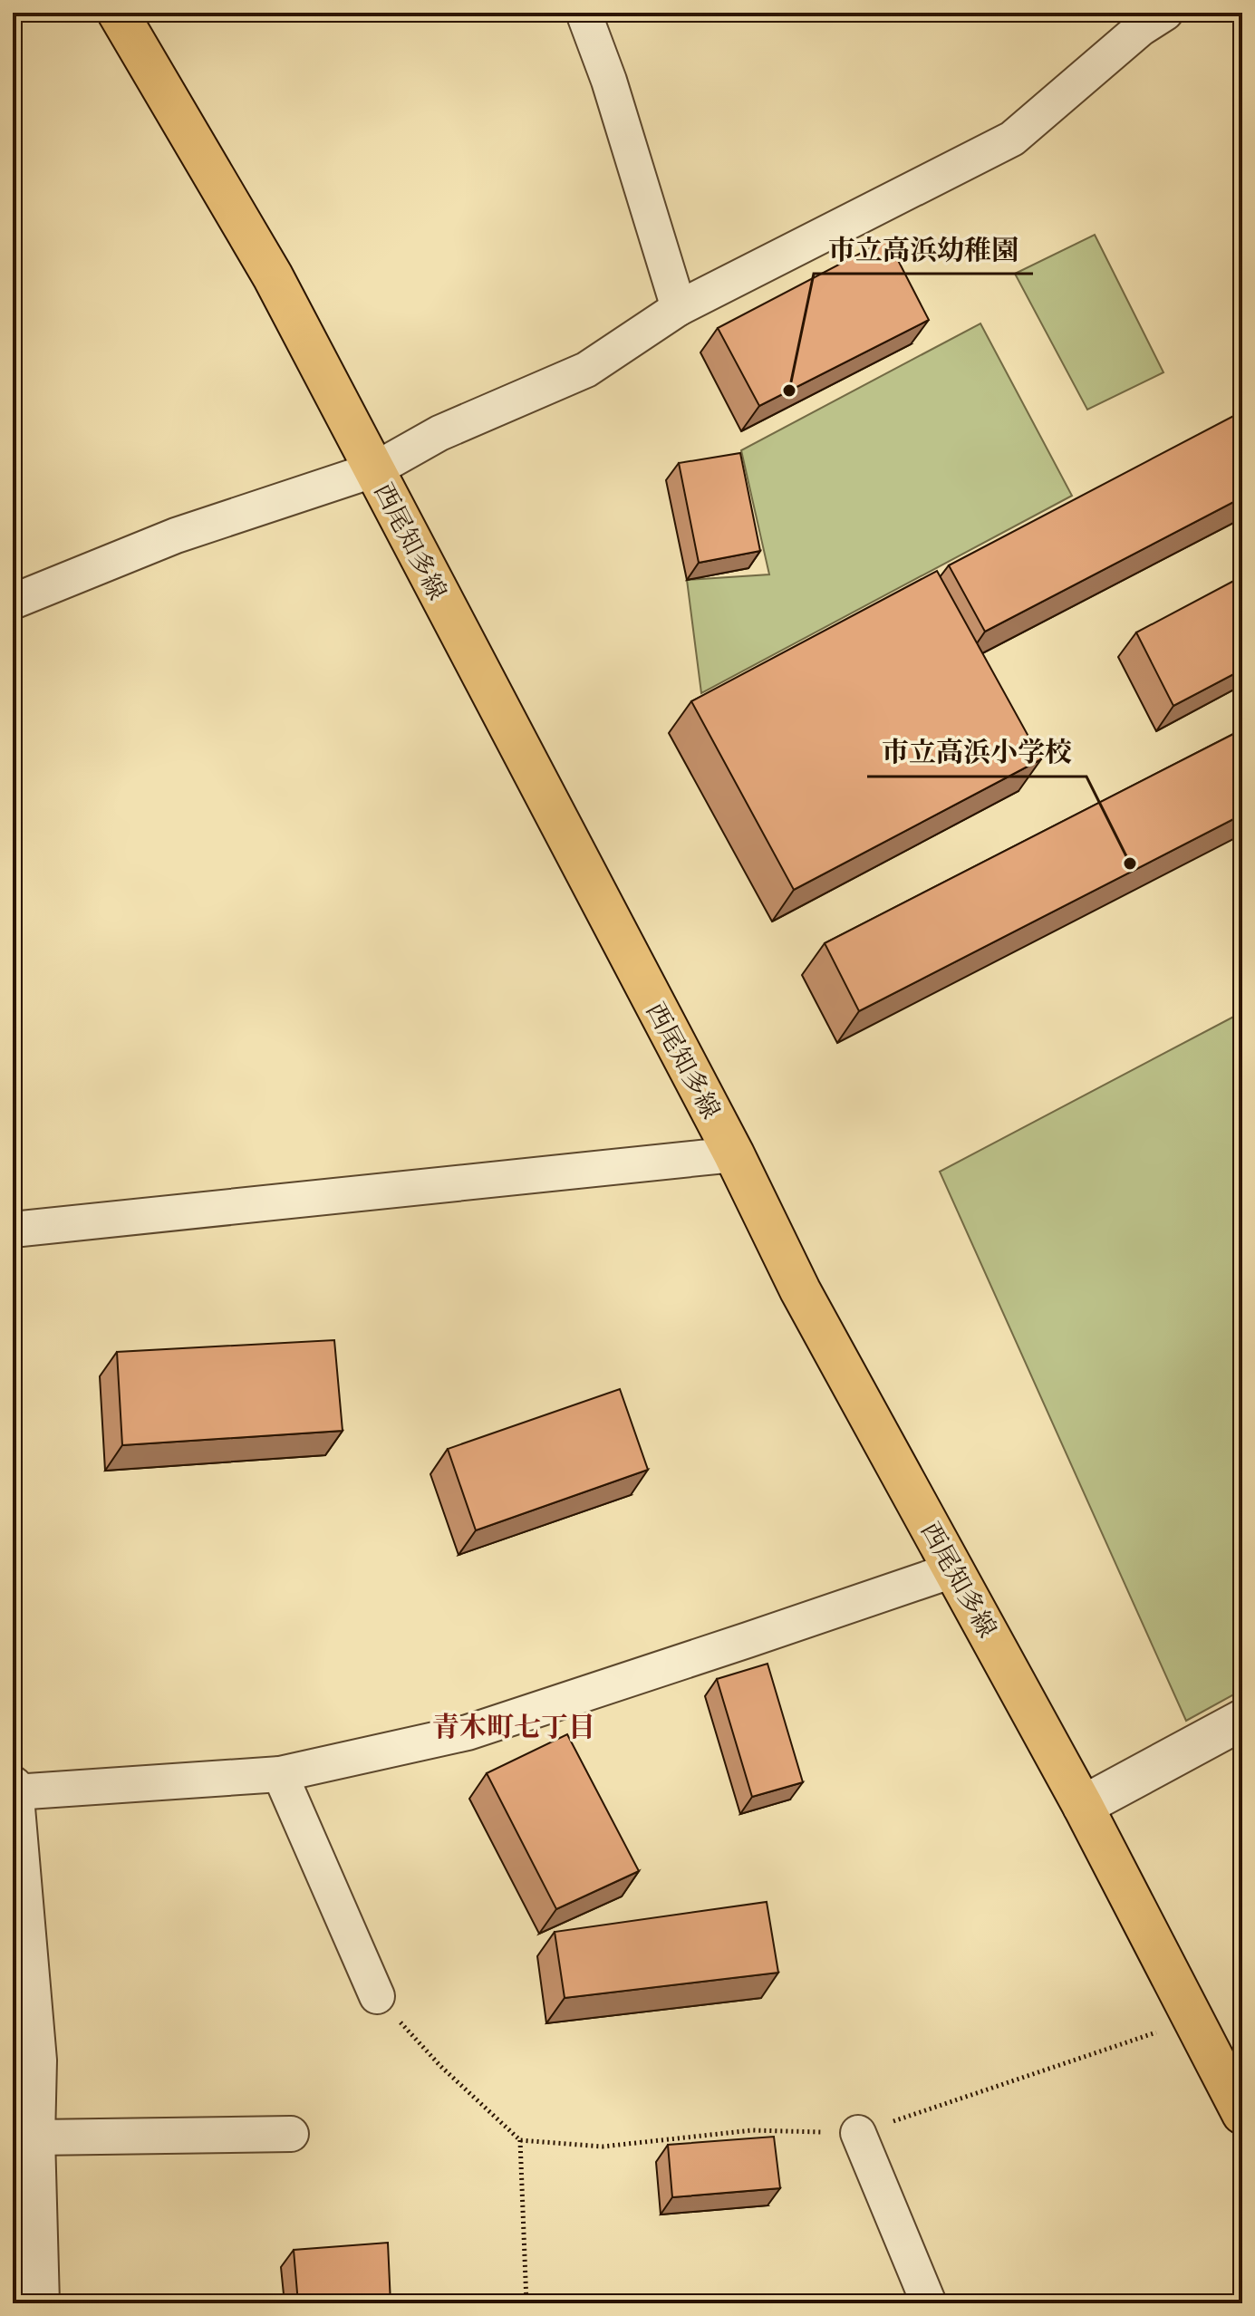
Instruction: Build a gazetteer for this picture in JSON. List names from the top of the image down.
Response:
{
  "streets": {
    "main road": ["西尾知多線"]
  },
  "districts": ["青木町七丁目"],
  "places": ["市立高浜幼稚園", "市立高浜小学校"]
}
